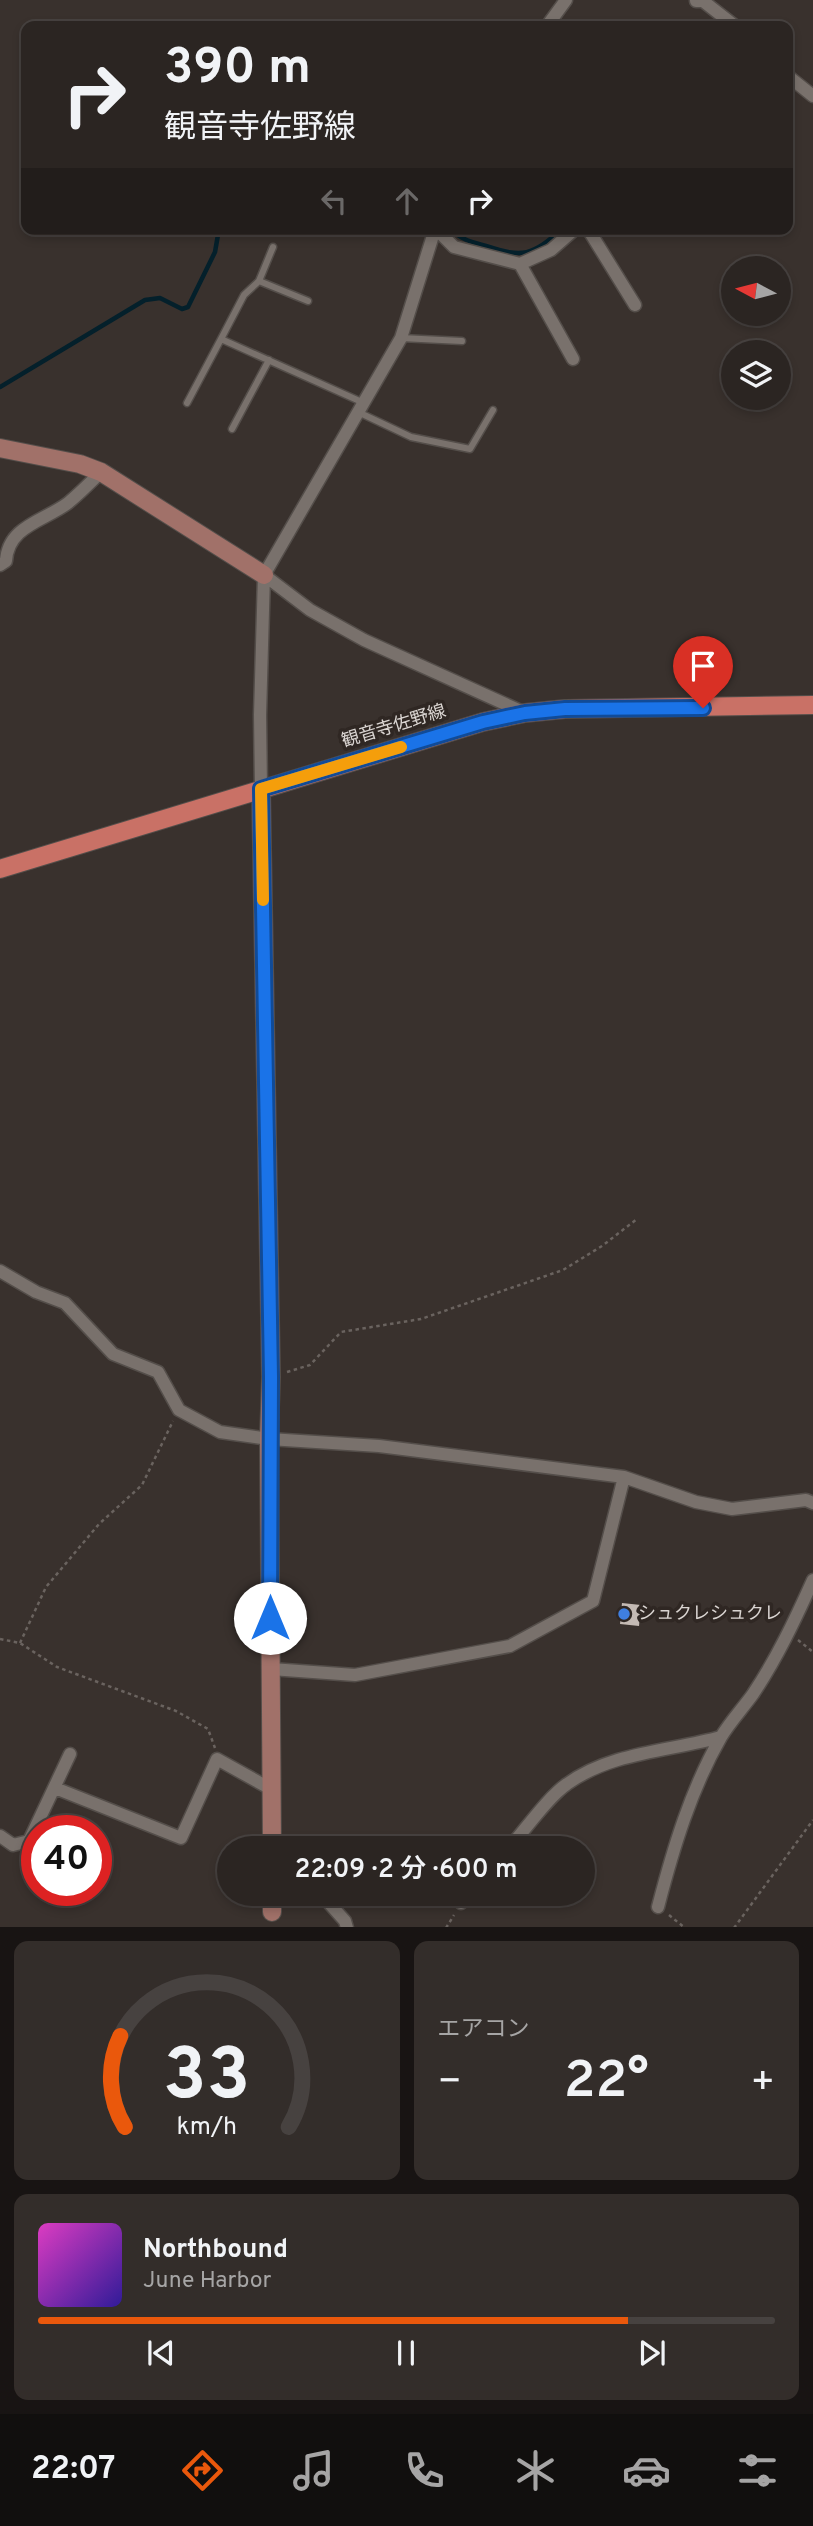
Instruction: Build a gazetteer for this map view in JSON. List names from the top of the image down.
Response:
{
  "streets": {
    "main road": ["観音寺佐野線"]
  },
  "places": ["シュクレシュクレ"],
  "north": "left",
  "page": {
    "turn": ["390 m", "観音寺佐野線"],
    "limit": "40",
    "trip": "22:09 · 2 分 · 600 m",
    "tile": "エアコン",
    "heat": ["−", "22°", "+"],
    "song": ["Northbound", "June Harbor"],
    "tabs": "22:07",
    "gauge": ["33", "km/h"]
  }
}
